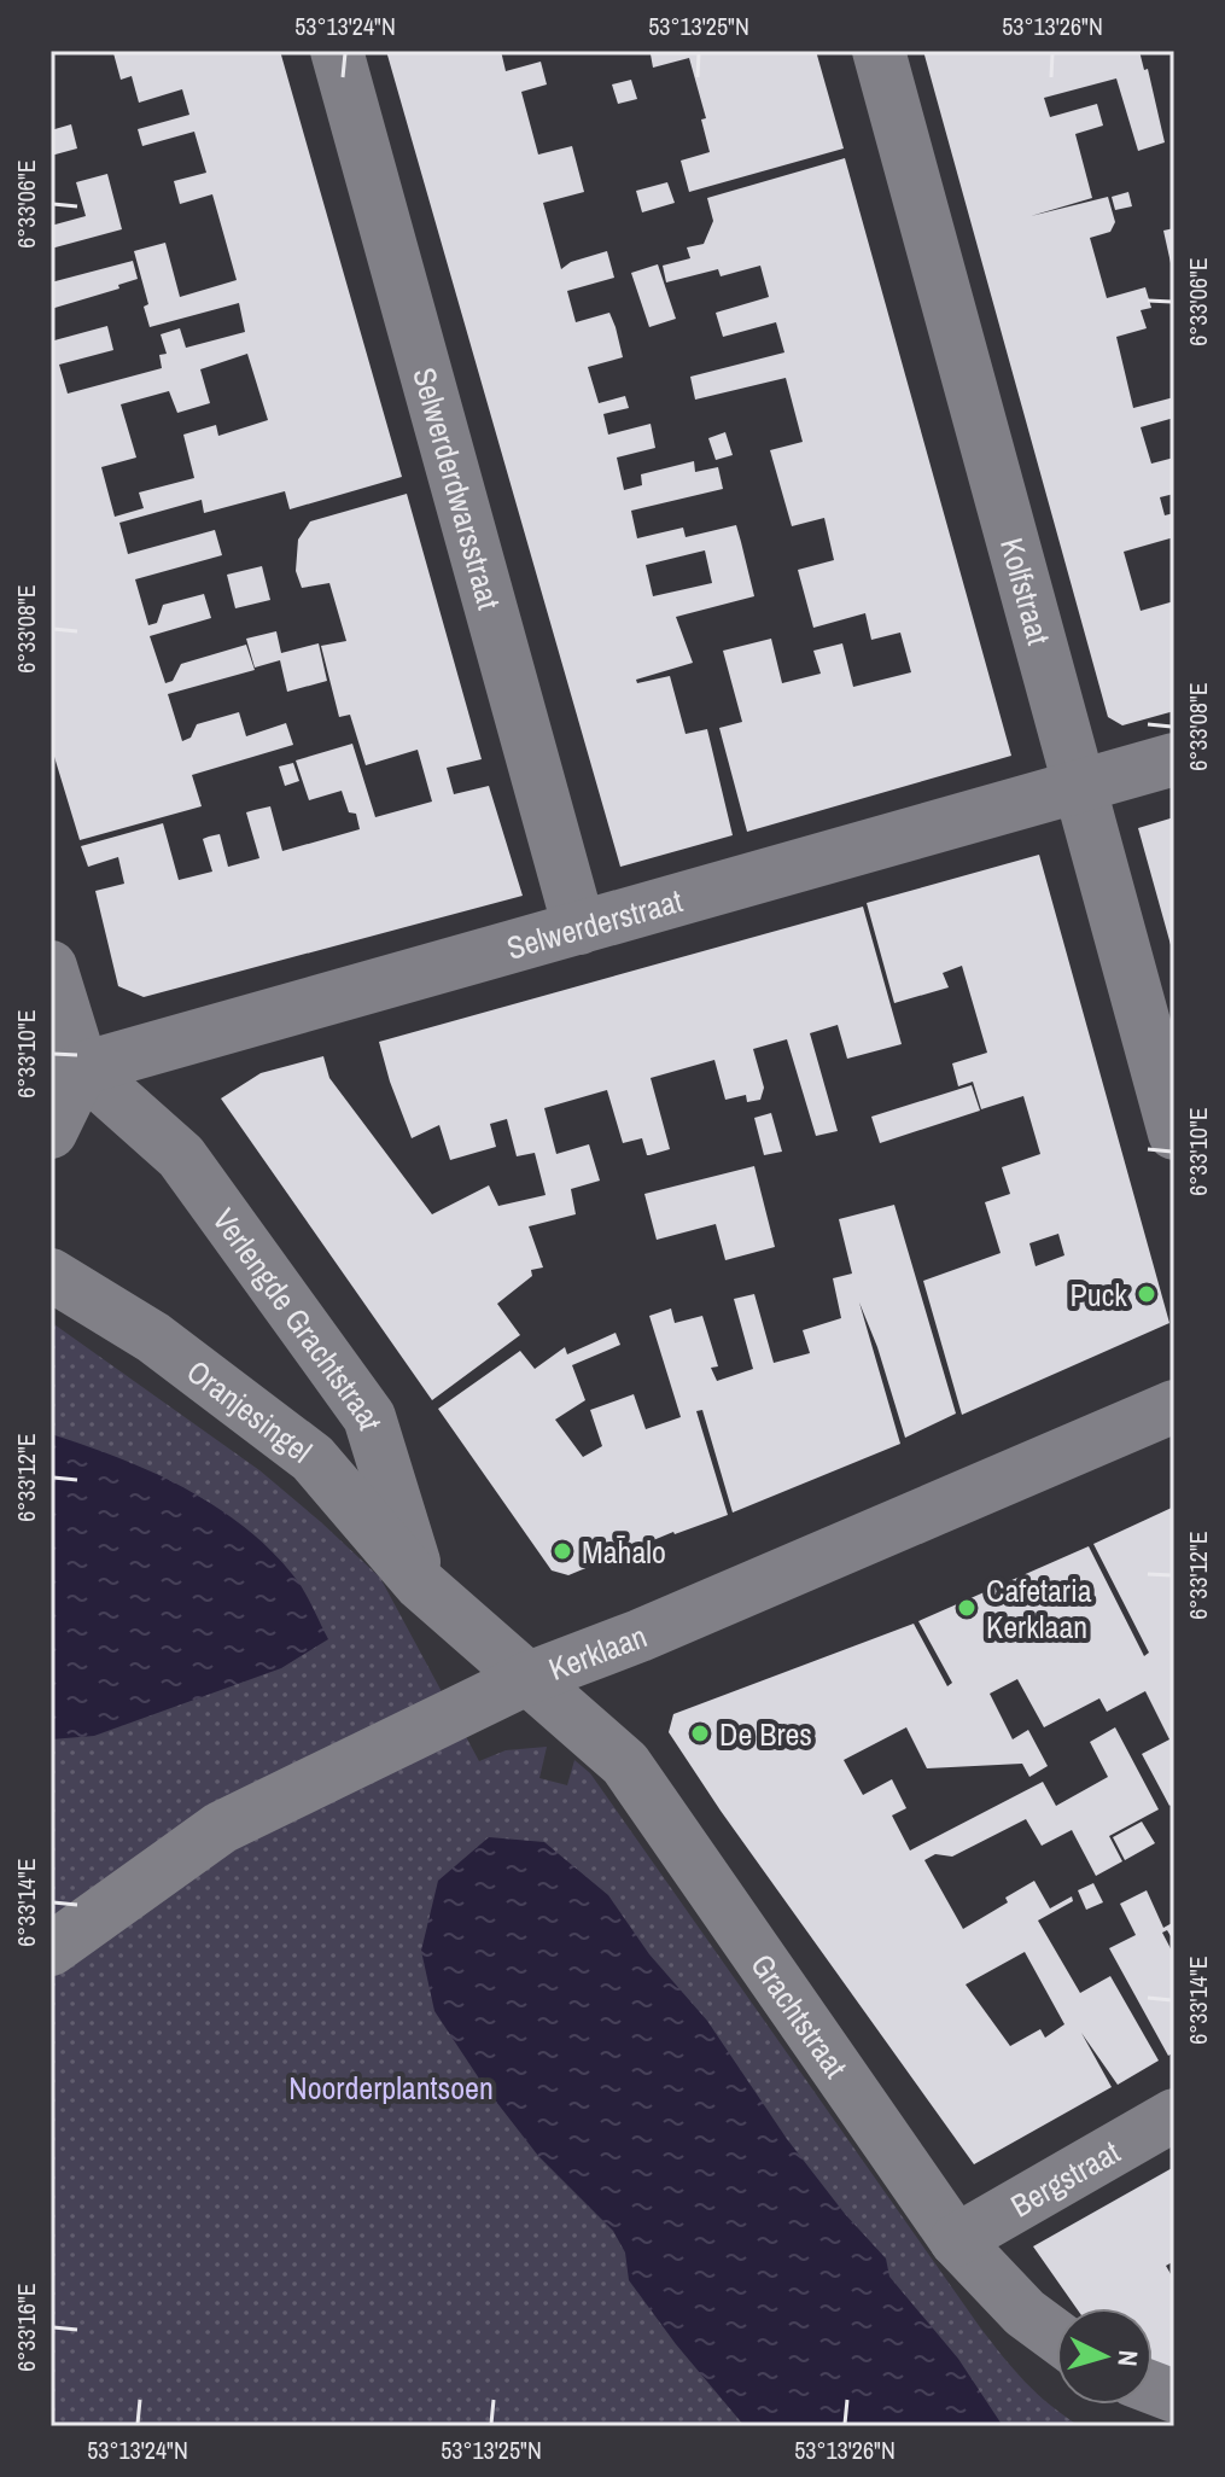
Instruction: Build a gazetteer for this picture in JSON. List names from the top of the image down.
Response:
{
  "streets": {
    "street": [
      "Selwerderdwarsstraat",
      "Kolfstraat",
      "Selwerderstraat",
      "Verlengde Grachtstraat",
      "Oranjesingel",
      "Kerklaan",
      "Grachtstraat",
      "Bergstraat"
    ]
  },
  "crossings": [
    ["Selwerderdwarsstraat", "Selwerderstraat"],
    ["Kolfstraat", "Selwerderstraat"],
    ["Selwerderstraat", "Verlengde Grachtstraat"],
    ["Verlengde Grachtstraat", "Oranjesingel"],
    ["Kerklaan", "Grachtstraat"],
    ["Grachtstraat", "Bergstraat"]
  ],
  "parks": ["Noorderplantsoen"],
  "places": [
    "Puck",
    "Mah̄alo",
    "Cafetaria Kerklaan",
    "De Bres"
  ],
  "north": "right",
  "coordinates": [
    "53°13'24\"N",
    "53°13'25\"N",
    "53°13'26\"N",
    "6°33'06\"E",
    "6°33'08\"E",
    "6°33'10\"E",
    "6°33'12\"E",
    "6°33'14\"E",
    "6°33'16\"E"
  ]
}
